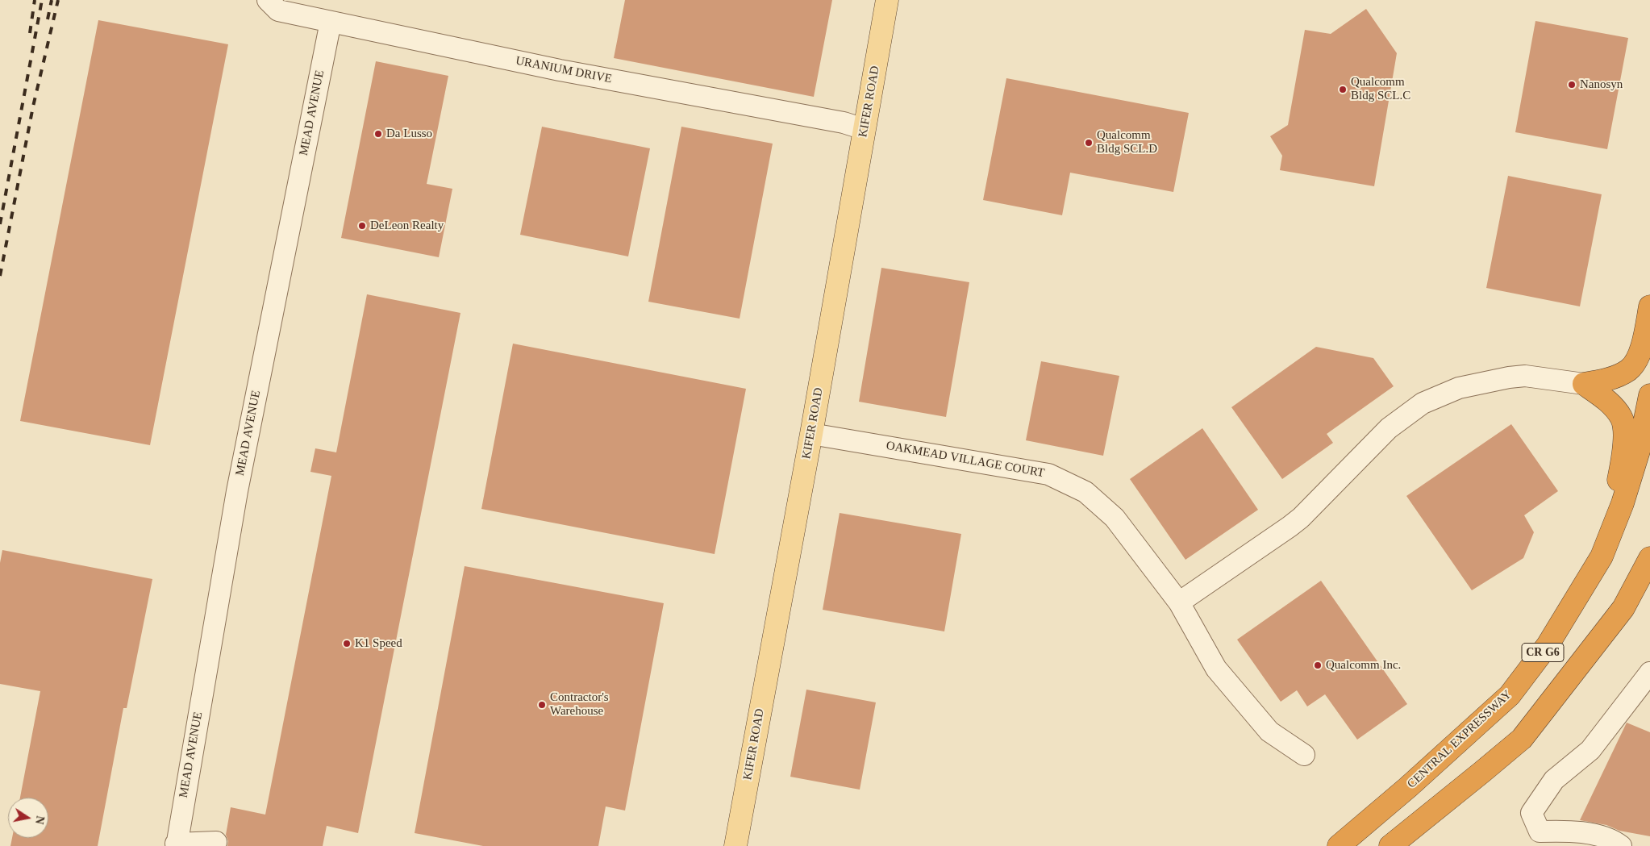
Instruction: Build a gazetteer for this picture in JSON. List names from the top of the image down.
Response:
{
  "streets": {
    "highway": ["CR G6", "CENTRAL EXPRESSWAY"],
    "main road": ["KIFER ROAD"],
    "street": ["URANIUM DRIVE", "MEAD AVENUE", "OAKMEAD VILLAGE COURT"]
  },
  "crossings": [
    ["URANIUM DRIVE", "KIFER ROAD"],
    ["URANIUM DRIVE", "MEAD AVENUE"],
    ["KIFER ROAD", "OAKMEAD VILLAGE COURT"]
  ],
  "places": [
    "Nanosyn",
    "Qualcomm Bldg SCL.C",
    "Da Lusso",
    "Qualcomm Bldg SCL.D",
    "DeLeon Realty",
    "K1 Speed",
    "Qualcomm Inc.",
    "Contractor's Warehouse"
  ],
  "north": "right"
}
